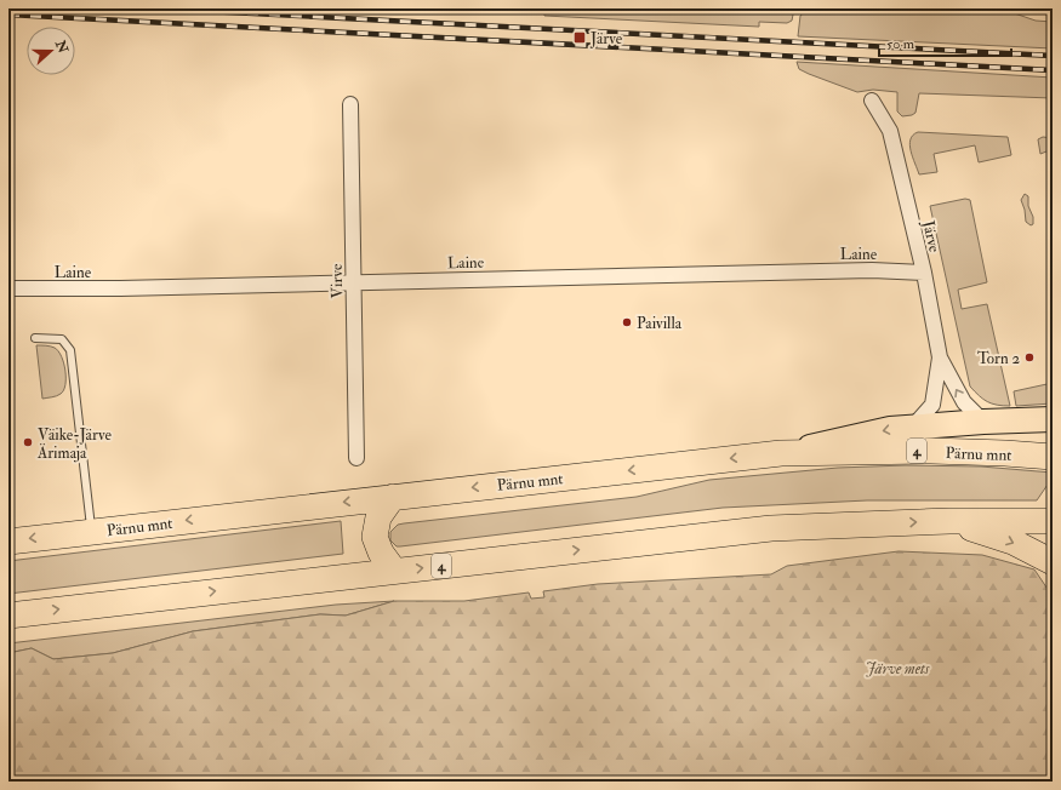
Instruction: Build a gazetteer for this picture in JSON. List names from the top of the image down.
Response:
{
  "streets": {
    "highway": ["4", "Pärnu mnt"],
    "street": ["Järve", "Laine", "Virve"]
  },
  "crossings": [
    ["Järve", "Laine"],
    ["Laine", "Virve"]
  ],
  "parks": ["Järve mets"],
  "places": {
    "transit": ["Järve"],
    "other": ["Paivilla", "Torn 2", "Väike-Järve Ärimaja"]
  },
  "scale_bar": "50 m",
  "north": "right"
}
